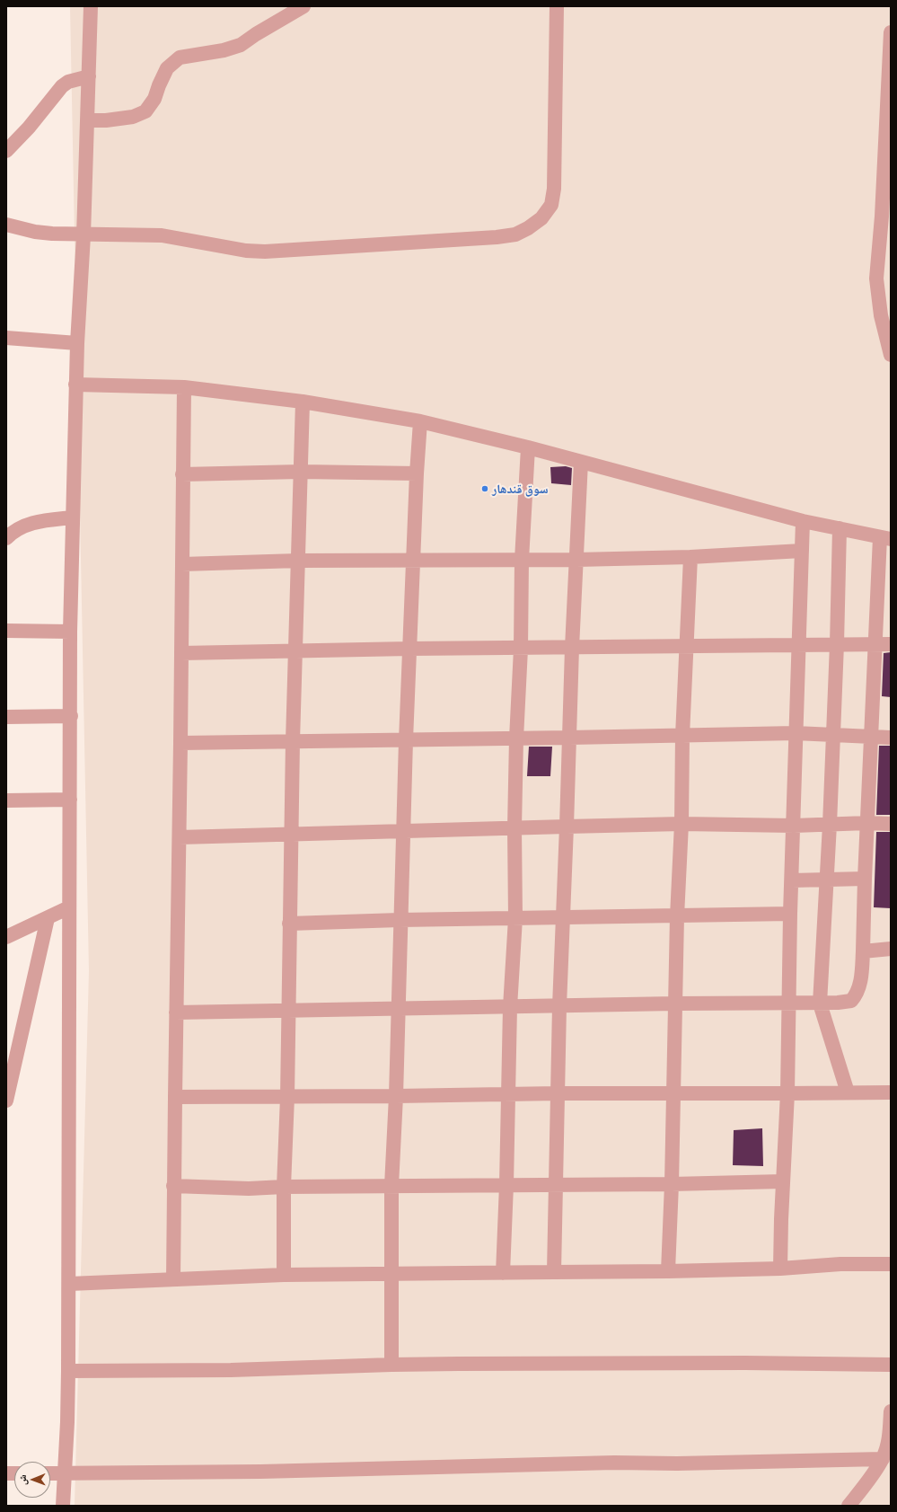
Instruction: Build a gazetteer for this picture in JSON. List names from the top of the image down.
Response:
{
  "places": ["سوق قندهار"],
  "north": "left"
}
